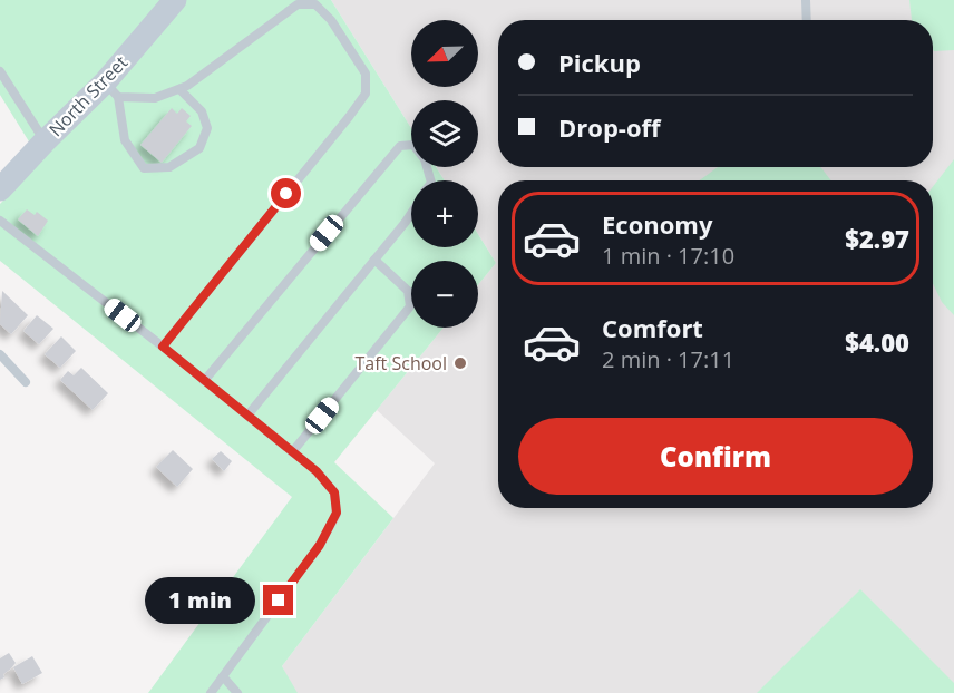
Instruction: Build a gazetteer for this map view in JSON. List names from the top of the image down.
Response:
{
  "streets": {
    "street": ["North Street"]
  },
  "places": ["Taft School"],
  "north": "bottom left",
  "page": {
    "map_buttons": ["+", "−"],
    "banner": ["Pickup", "Drop-off"],
    "list": [
      {
        "name": "Economy",
        "note": "1 min · 17:10",
        "value": "$2.97"
      },
      {
        "name": "Comfort",
        "note": "2 min · 17:11",
        "value": "$4.00"
      }
    ],
    "buttons": "Confirm",
    "bubble": "1 min"
  }
}
